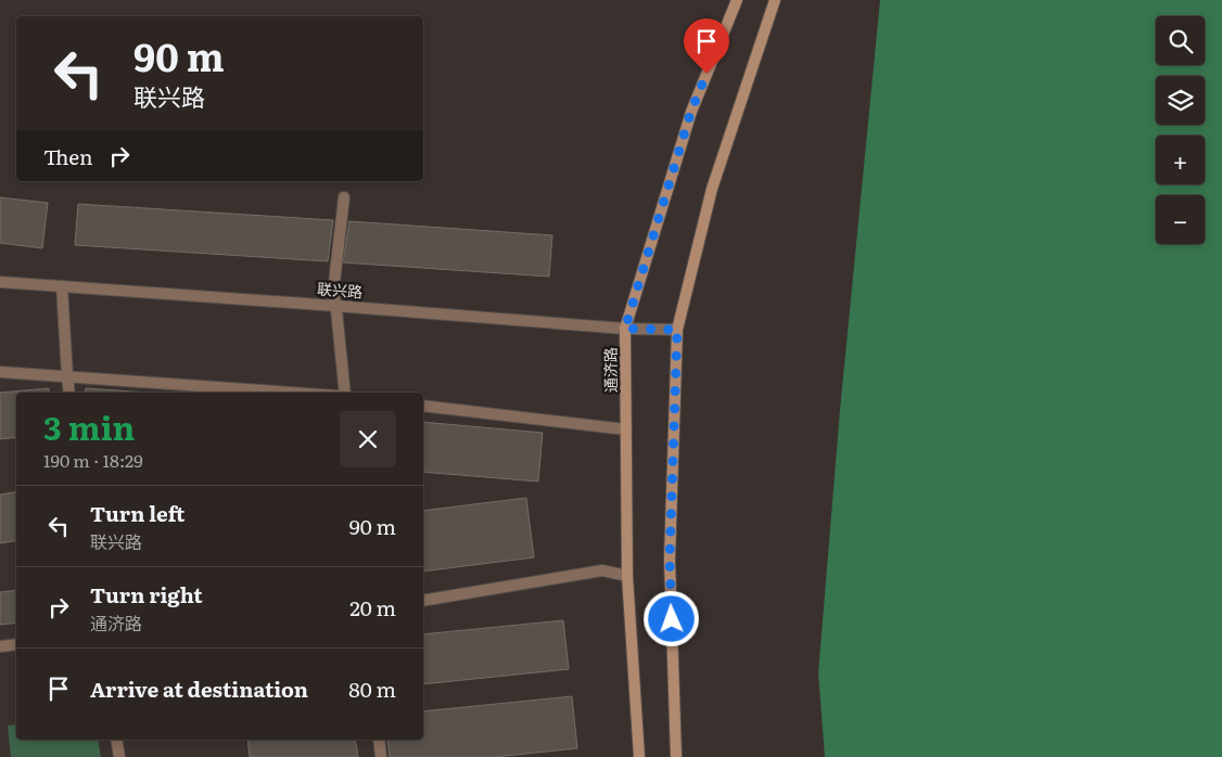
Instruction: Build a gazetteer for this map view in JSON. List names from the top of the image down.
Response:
{
  "streets": {
    "main road": ["通济路"],
    "street": ["联兴路"]
  },
  "crossings": [
    ["联兴路", "通济路"]
  ],
  "page": {
    "map_buttons": ["+", "−"],
    "turn": ["90 m", "联兴路"],
    "then": "Then",
    "heading": ["3 min", "190 m · 18:29"],
    "list": [
      {
        "name": "Turn left",
        "note": "联兴路",
        "value": "90 m"
      },
      {
        "name": "Turn right",
        "note": "通济路",
        "value": "20 m"
      },
      {
        "name": "Arrive at destination",
        "value": "80 m"
      }
    ]
  }
}
